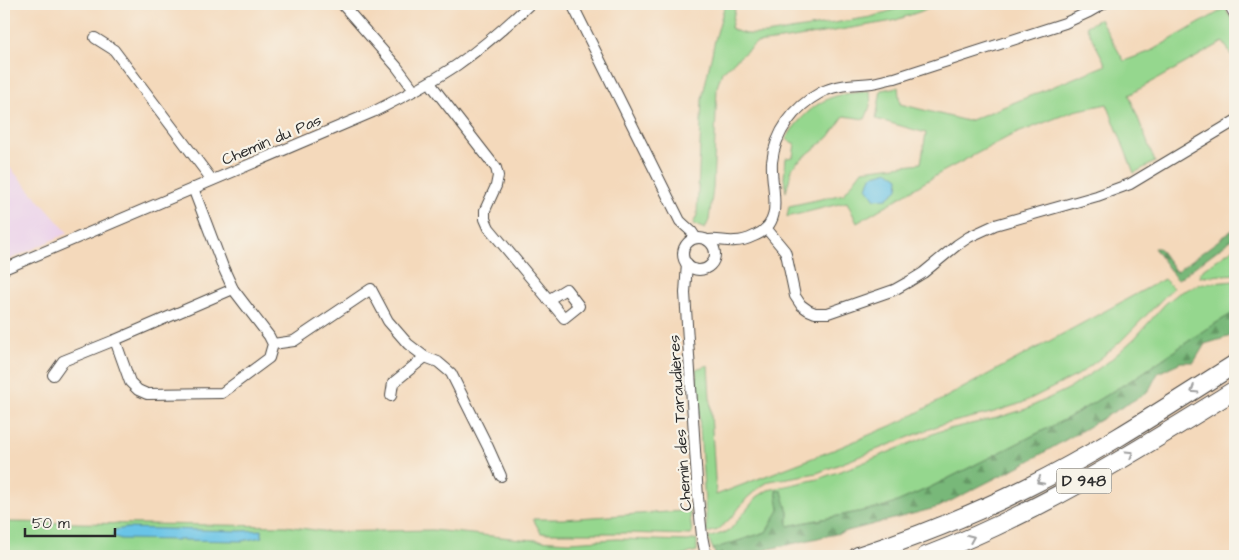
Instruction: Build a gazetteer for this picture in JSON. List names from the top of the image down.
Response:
{
  "streets": {
    "highway": ["D 948"],
    "street": ["Chemin du Pas", "Chemin des Taraudières"]
  },
  "scale_bar": "50 m"
}
